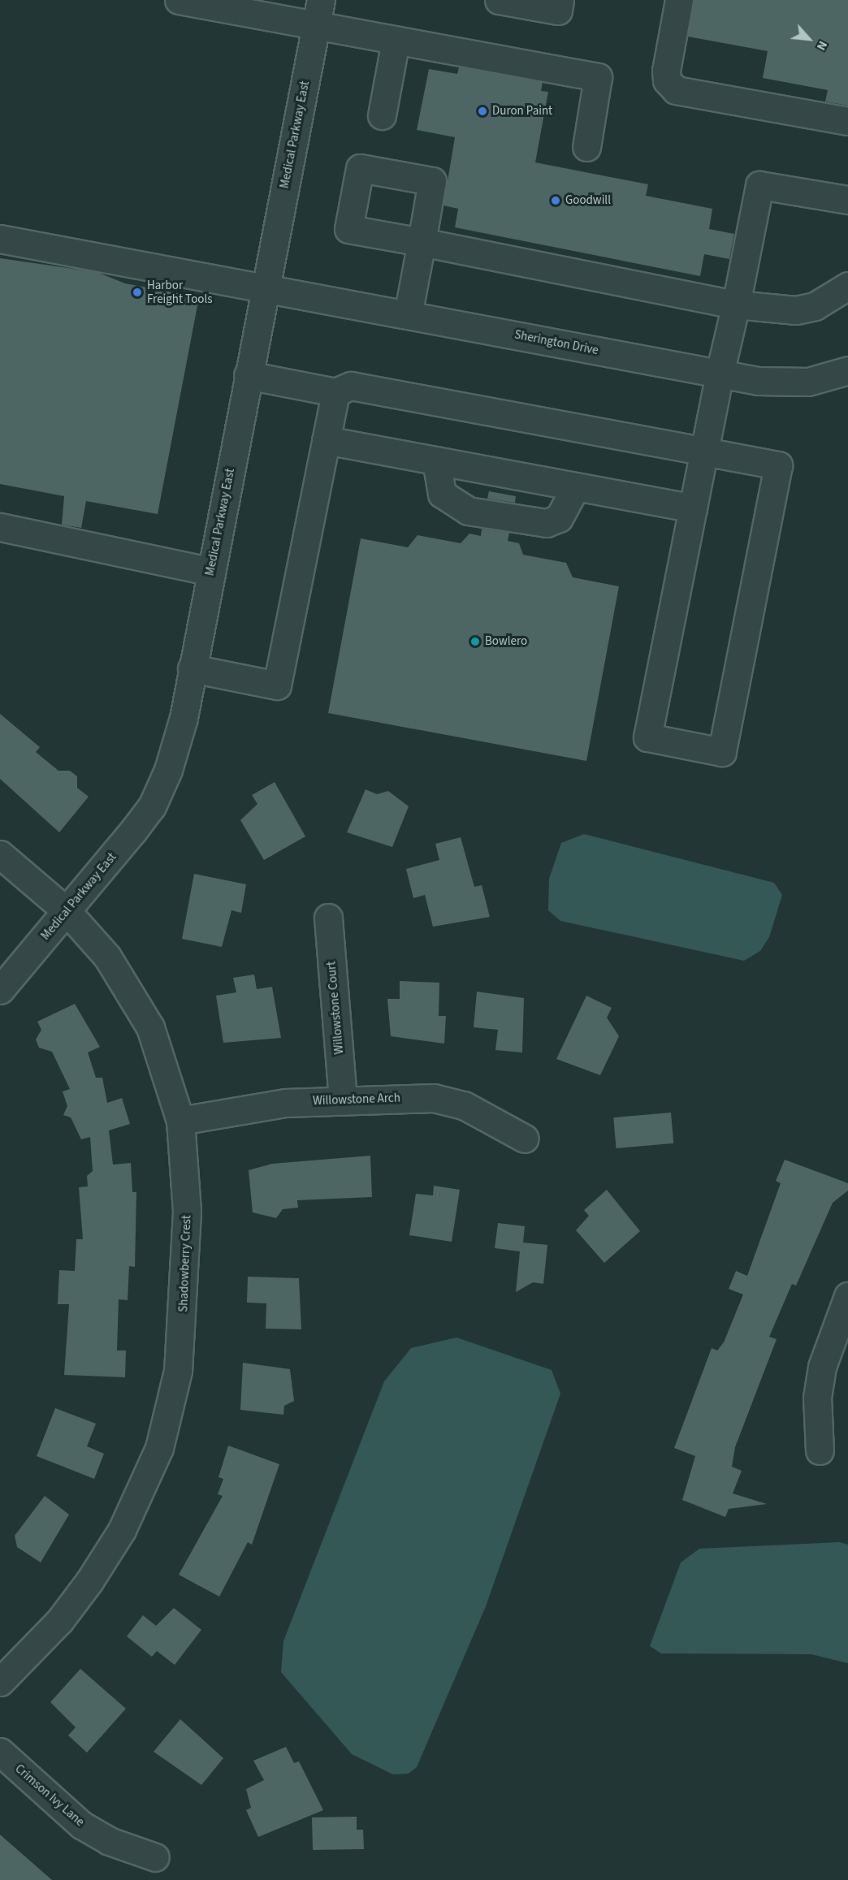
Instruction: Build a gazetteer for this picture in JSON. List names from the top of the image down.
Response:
{
  "streets": {
    "street": [
      "Medical Parkway East",
      "Sherington Drive",
      "Willowstone Court",
      "Willowstone Arch",
      "Shadowberry Crest",
      "Crimson Ivy Lane"
    ]
  },
  "crossings": [
    ["Medical Parkway East", "Sherington Drive"],
    ["Medical Parkway East", "Shadowberry Crest"],
    ["Willowstone Court", "Willowstone Arch"],
    ["Willowstone Arch", "Shadowberry Crest"]
  ],
  "places": [
    "Duron Paint",
    "Goodwill",
    "Harbor Freight Tools",
    "Bowlero"
  ],
  "north": "bottom right"
}
